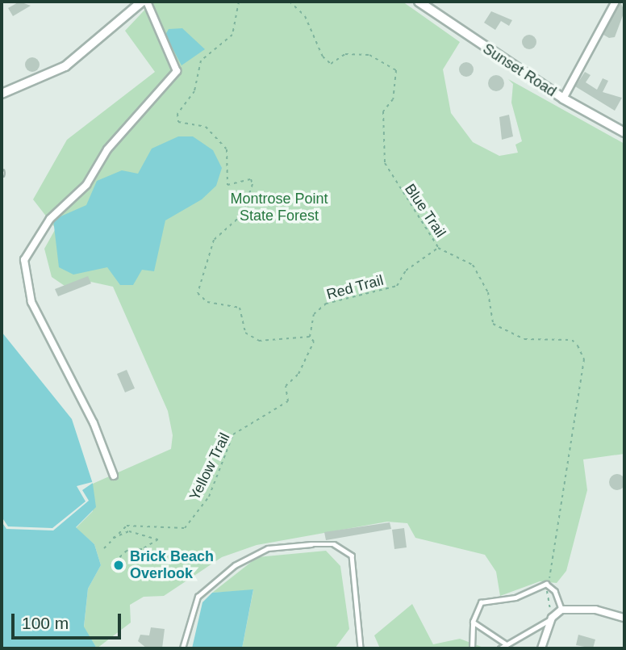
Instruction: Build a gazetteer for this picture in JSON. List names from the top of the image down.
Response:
{
  "streets": {
    "street": ["Sunset Road"],
    "path": ["Blue Trail", "Red Trail", "Yellow Trail"]
  },
  "crossings": [
    ["Blue Trail", "Red Trail"],
    ["Red Trail", "Yellow Trail"]
  ],
  "parks": ["Montrose Point State Forest"],
  "places": ["Brick Beach Overlook"],
  "scale_bar": "100 m"
}
